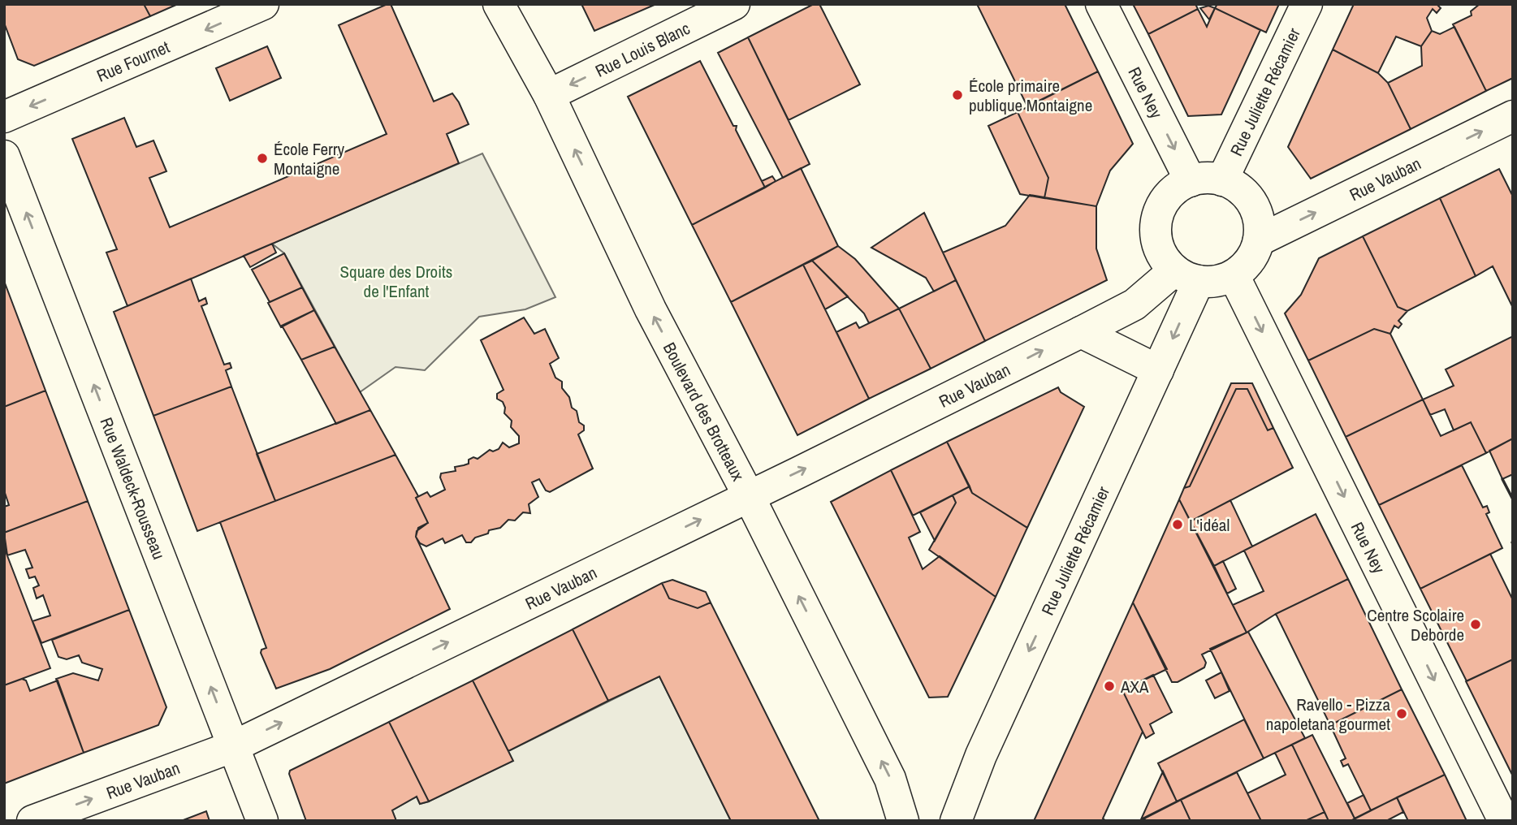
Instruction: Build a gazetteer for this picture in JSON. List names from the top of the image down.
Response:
{
  "streets": {
    "street": [
      "Rue Louis Blanc",
      "Rue Fournet",
      "Rue Ney",
      "Rue Juliette Récamier",
      "Rue Vauban",
      "Boulevard des Brotteaux",
      "Rue Waldeck-Rousseau"
    ]
  },
  "crossings": [
    ["Rue Louis Blanc", "Boulevard des Brotteaux"],
    ["Rue Ney", "Rue Juliette Récamier"],
    ["Rue Ney", "Rue Vauban"],
    ["Rue Juliette Récamier", "Rue Vauban"],
    ["Rue Vauban", "Boulevard des Brotteaux"],
    ["Rue Vauban", "Rue Waldeck-Rousseau"]
  ],
  "one_way": [
    "Rue Louis Blanc",
    "Rue Fournet",
    "Rue Ney",
    "Rue Juliette Récamier",
    "Rue Vauban",
    "Boulevard des Brotteaux",
    "Rue Waldeck-Rousseau"
  ],
  "parks": ["Square des Droits de l'Enfant"],
  "places": [
    "École primaire publique Montaigne",
    "École Ferry Montaigne",
    "L'idéal",
    "Centre Scolaire Deborde",
    "AXA",
    "Ravello - Pizza napoletana gourmet"
  ]
}
